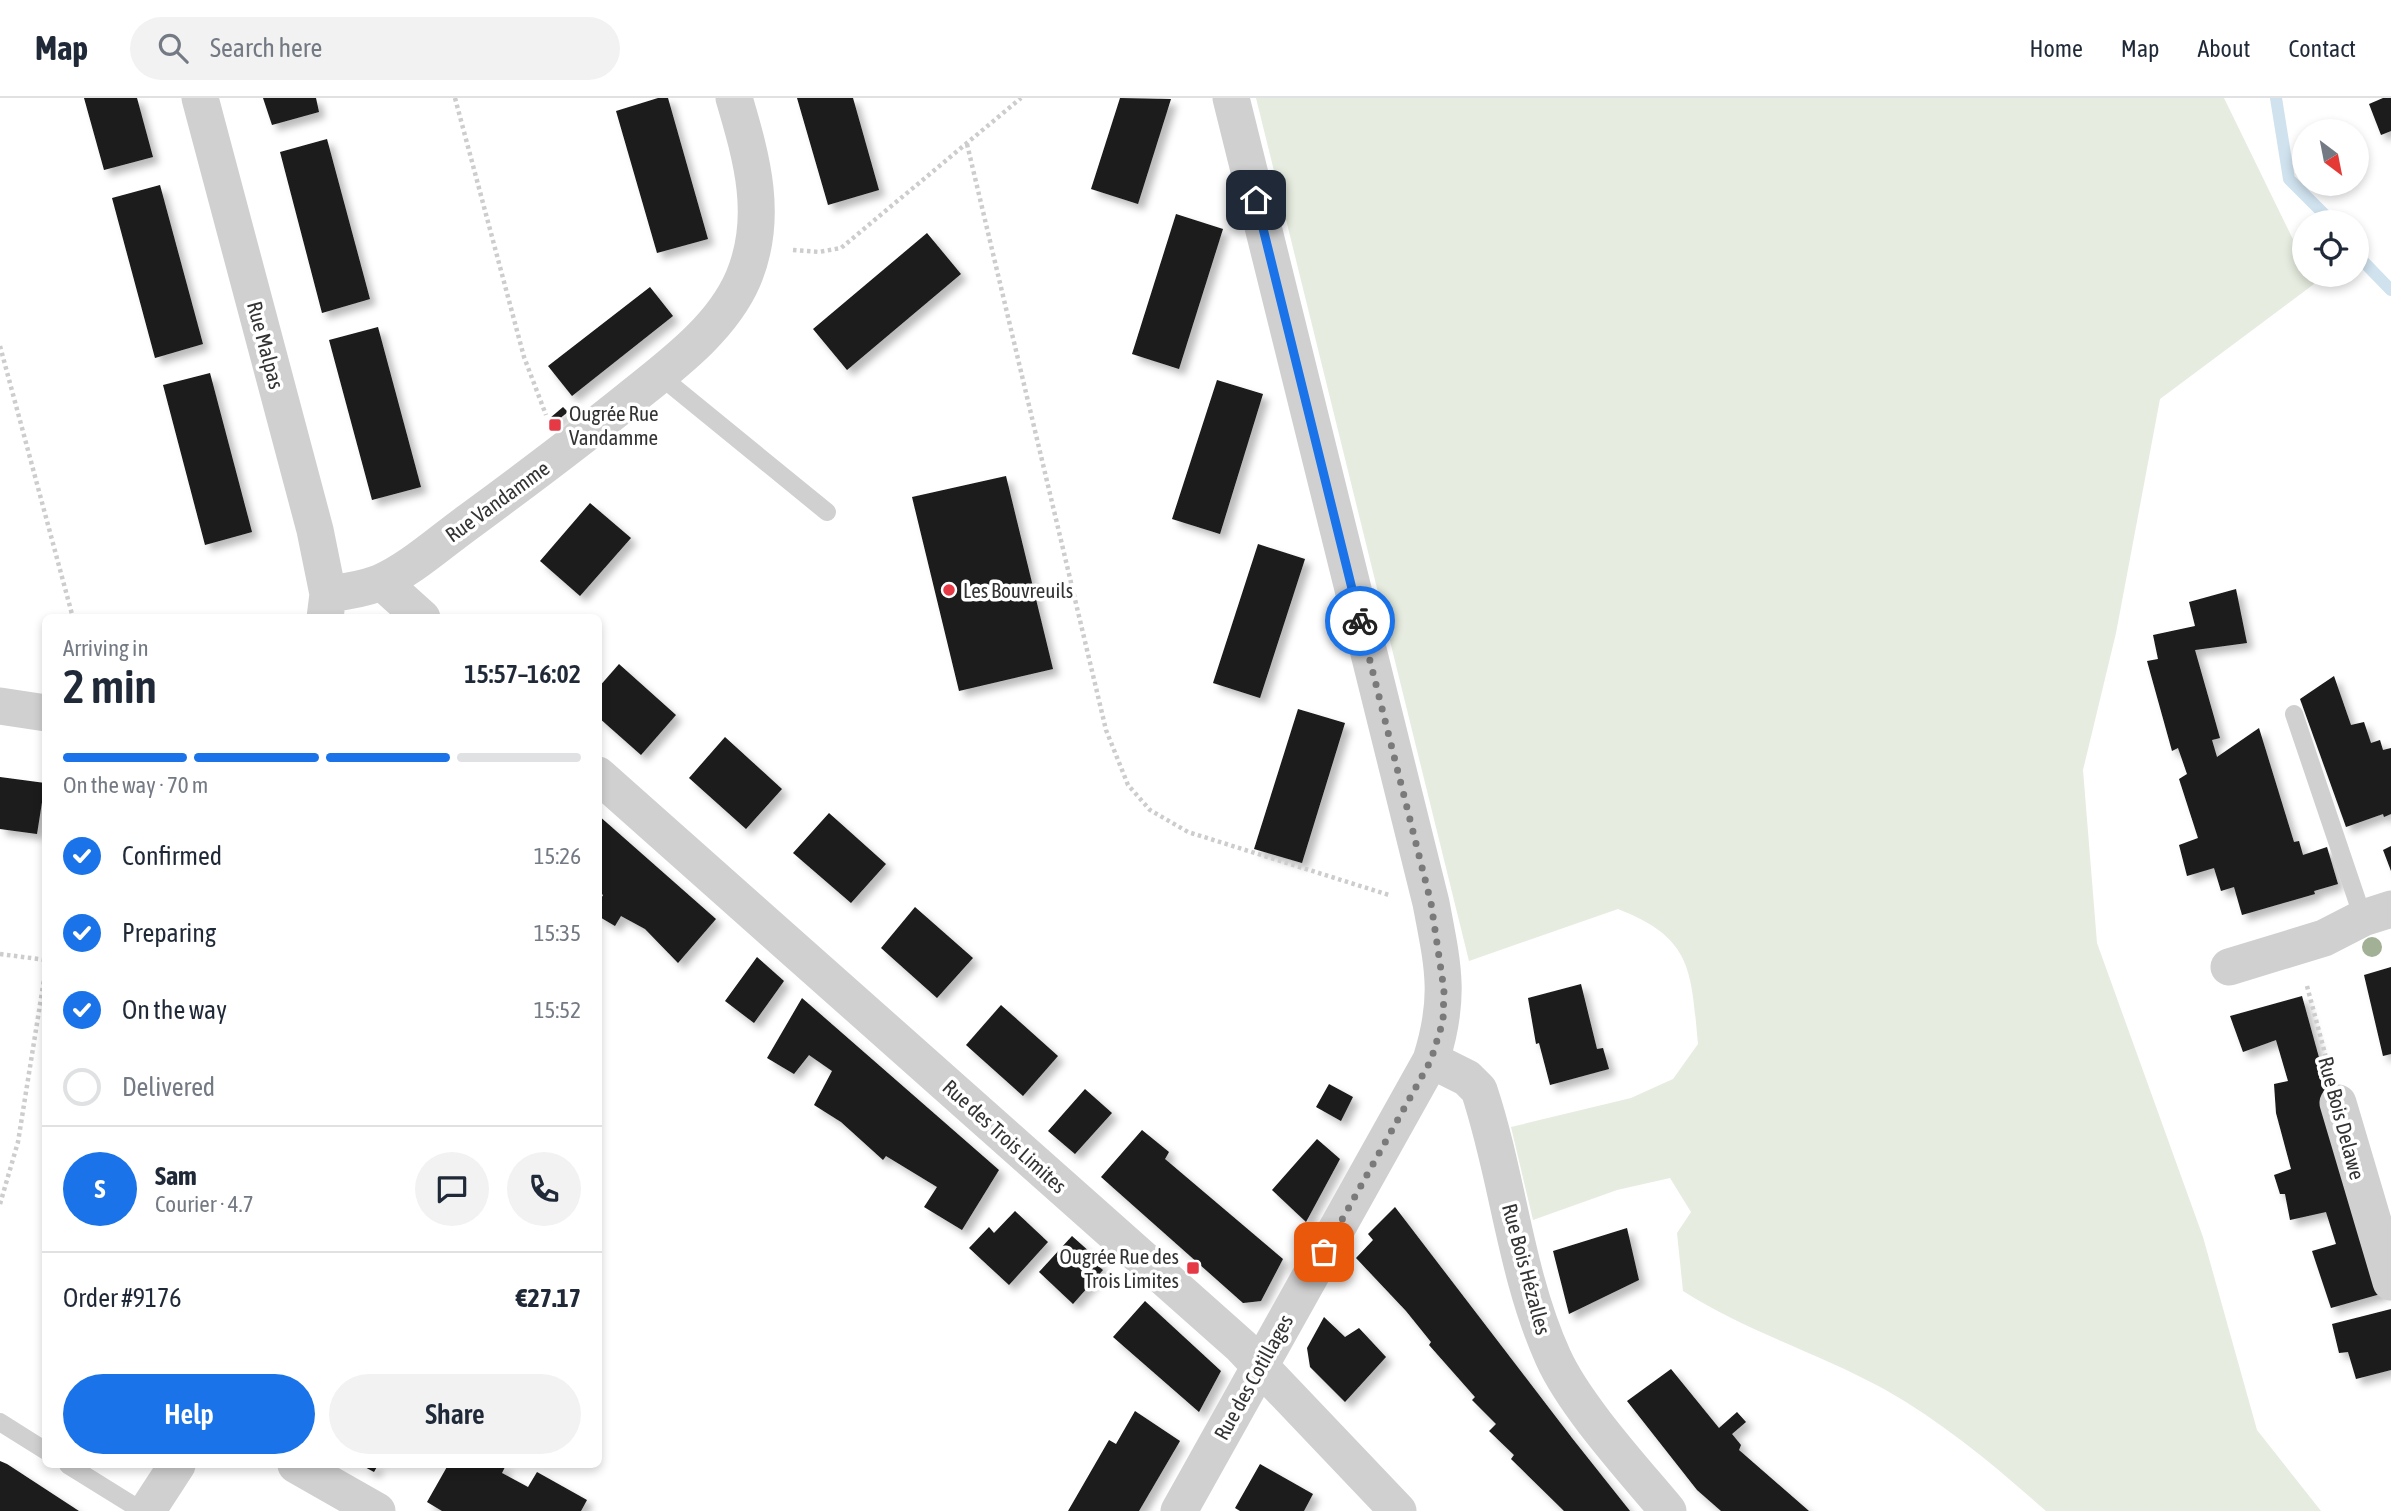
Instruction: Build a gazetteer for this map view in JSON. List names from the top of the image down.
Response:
{
  "streets": {
    "street": [
      "Rue Malpas",
      "Rue Vandamme",
      "Rue Bois Delawe",
      "Rue des Trois Limites",
      "Rue Bois Hézalles",
      "Rue des Cotillages"
    ]
  },
  "crossings": [
    ["Rue des Trois Limites", "Rue des Cotillages"],
    ["Rue Bois Hézalles", "Rue des Cotillages"]
  ],
  "places": {
    "transit": ["Ougrée Rue Vandamme", "Ougrée Rue des Trois Limites"],
    "other": ["Les Bouvreuils"]
  },
  "north": "bottom right",
  "page": {
    "header": "Map",
    "search": "Search here",
    "nav": [
      "Home",
      "Map",
      "About",
      "Contact"
    ],
    "heading": ["2 min", "Arriving in", "15:57–16:02"],
    "panel": [
      "Sam",
      "Courier · 4.7",
      "Order #9176",
      "€27.17"
    ],
    "bar": "On the way · 70 m",
    "list": [
      ["Confirmed", "15:26"],
      ["Preparing", "15:35"],
      ["On the way", "15:52"],
      "Delivered"
    ],
    "round": "S",
    "buttons": ["Help", "Share"]
  }
}
